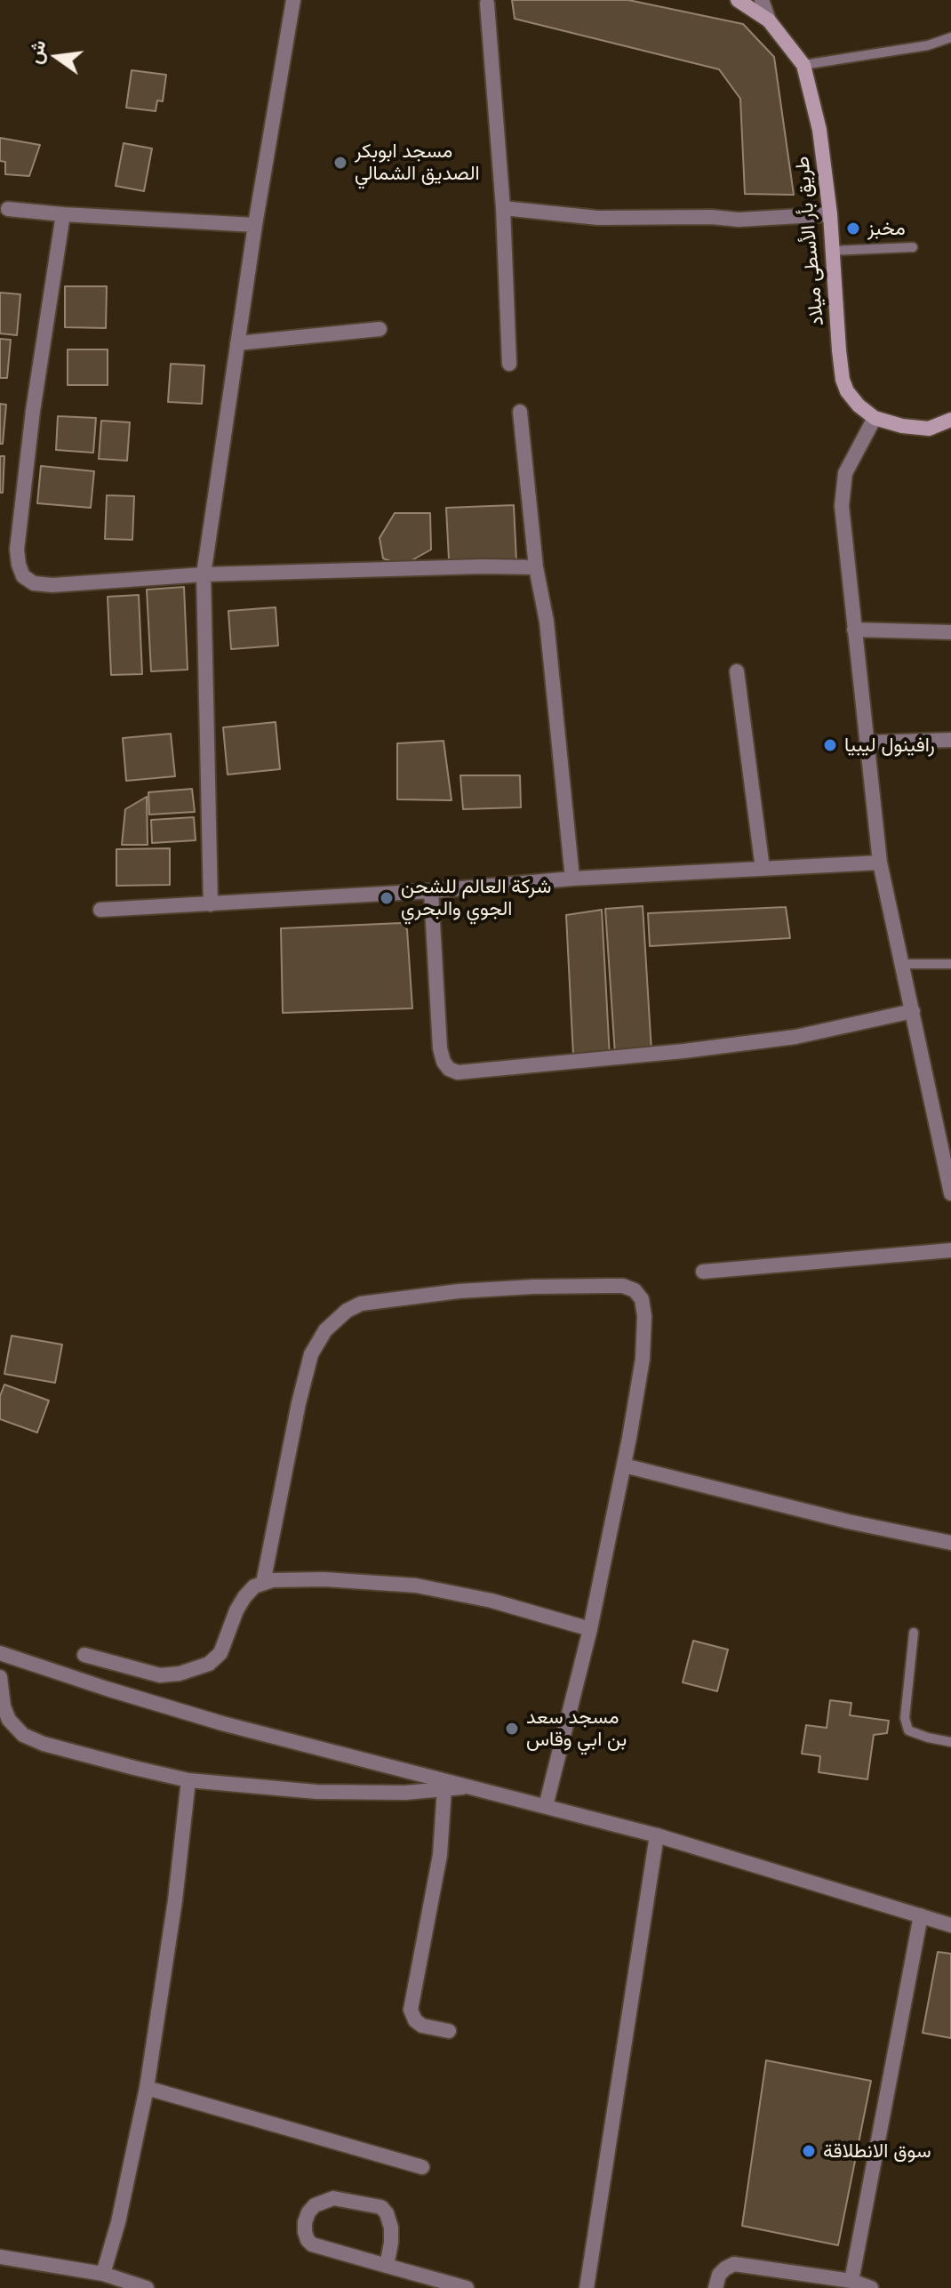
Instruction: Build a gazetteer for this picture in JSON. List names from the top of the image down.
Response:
{
  "streets": {
    "main road": ["طريق بأر الأسطى ميلاد"]
  },
  "places": [
    "مسجد ابوبكر الصديق الشمالي",
    "مخبز",
    "رافينول ليبيا",
    "شركة العالم للشحن الجوي والبحري",
    "مسجد سعد بن ابي وقاس",
    "سوق الانطلاقة"
  ],
  "north": "left"
}
